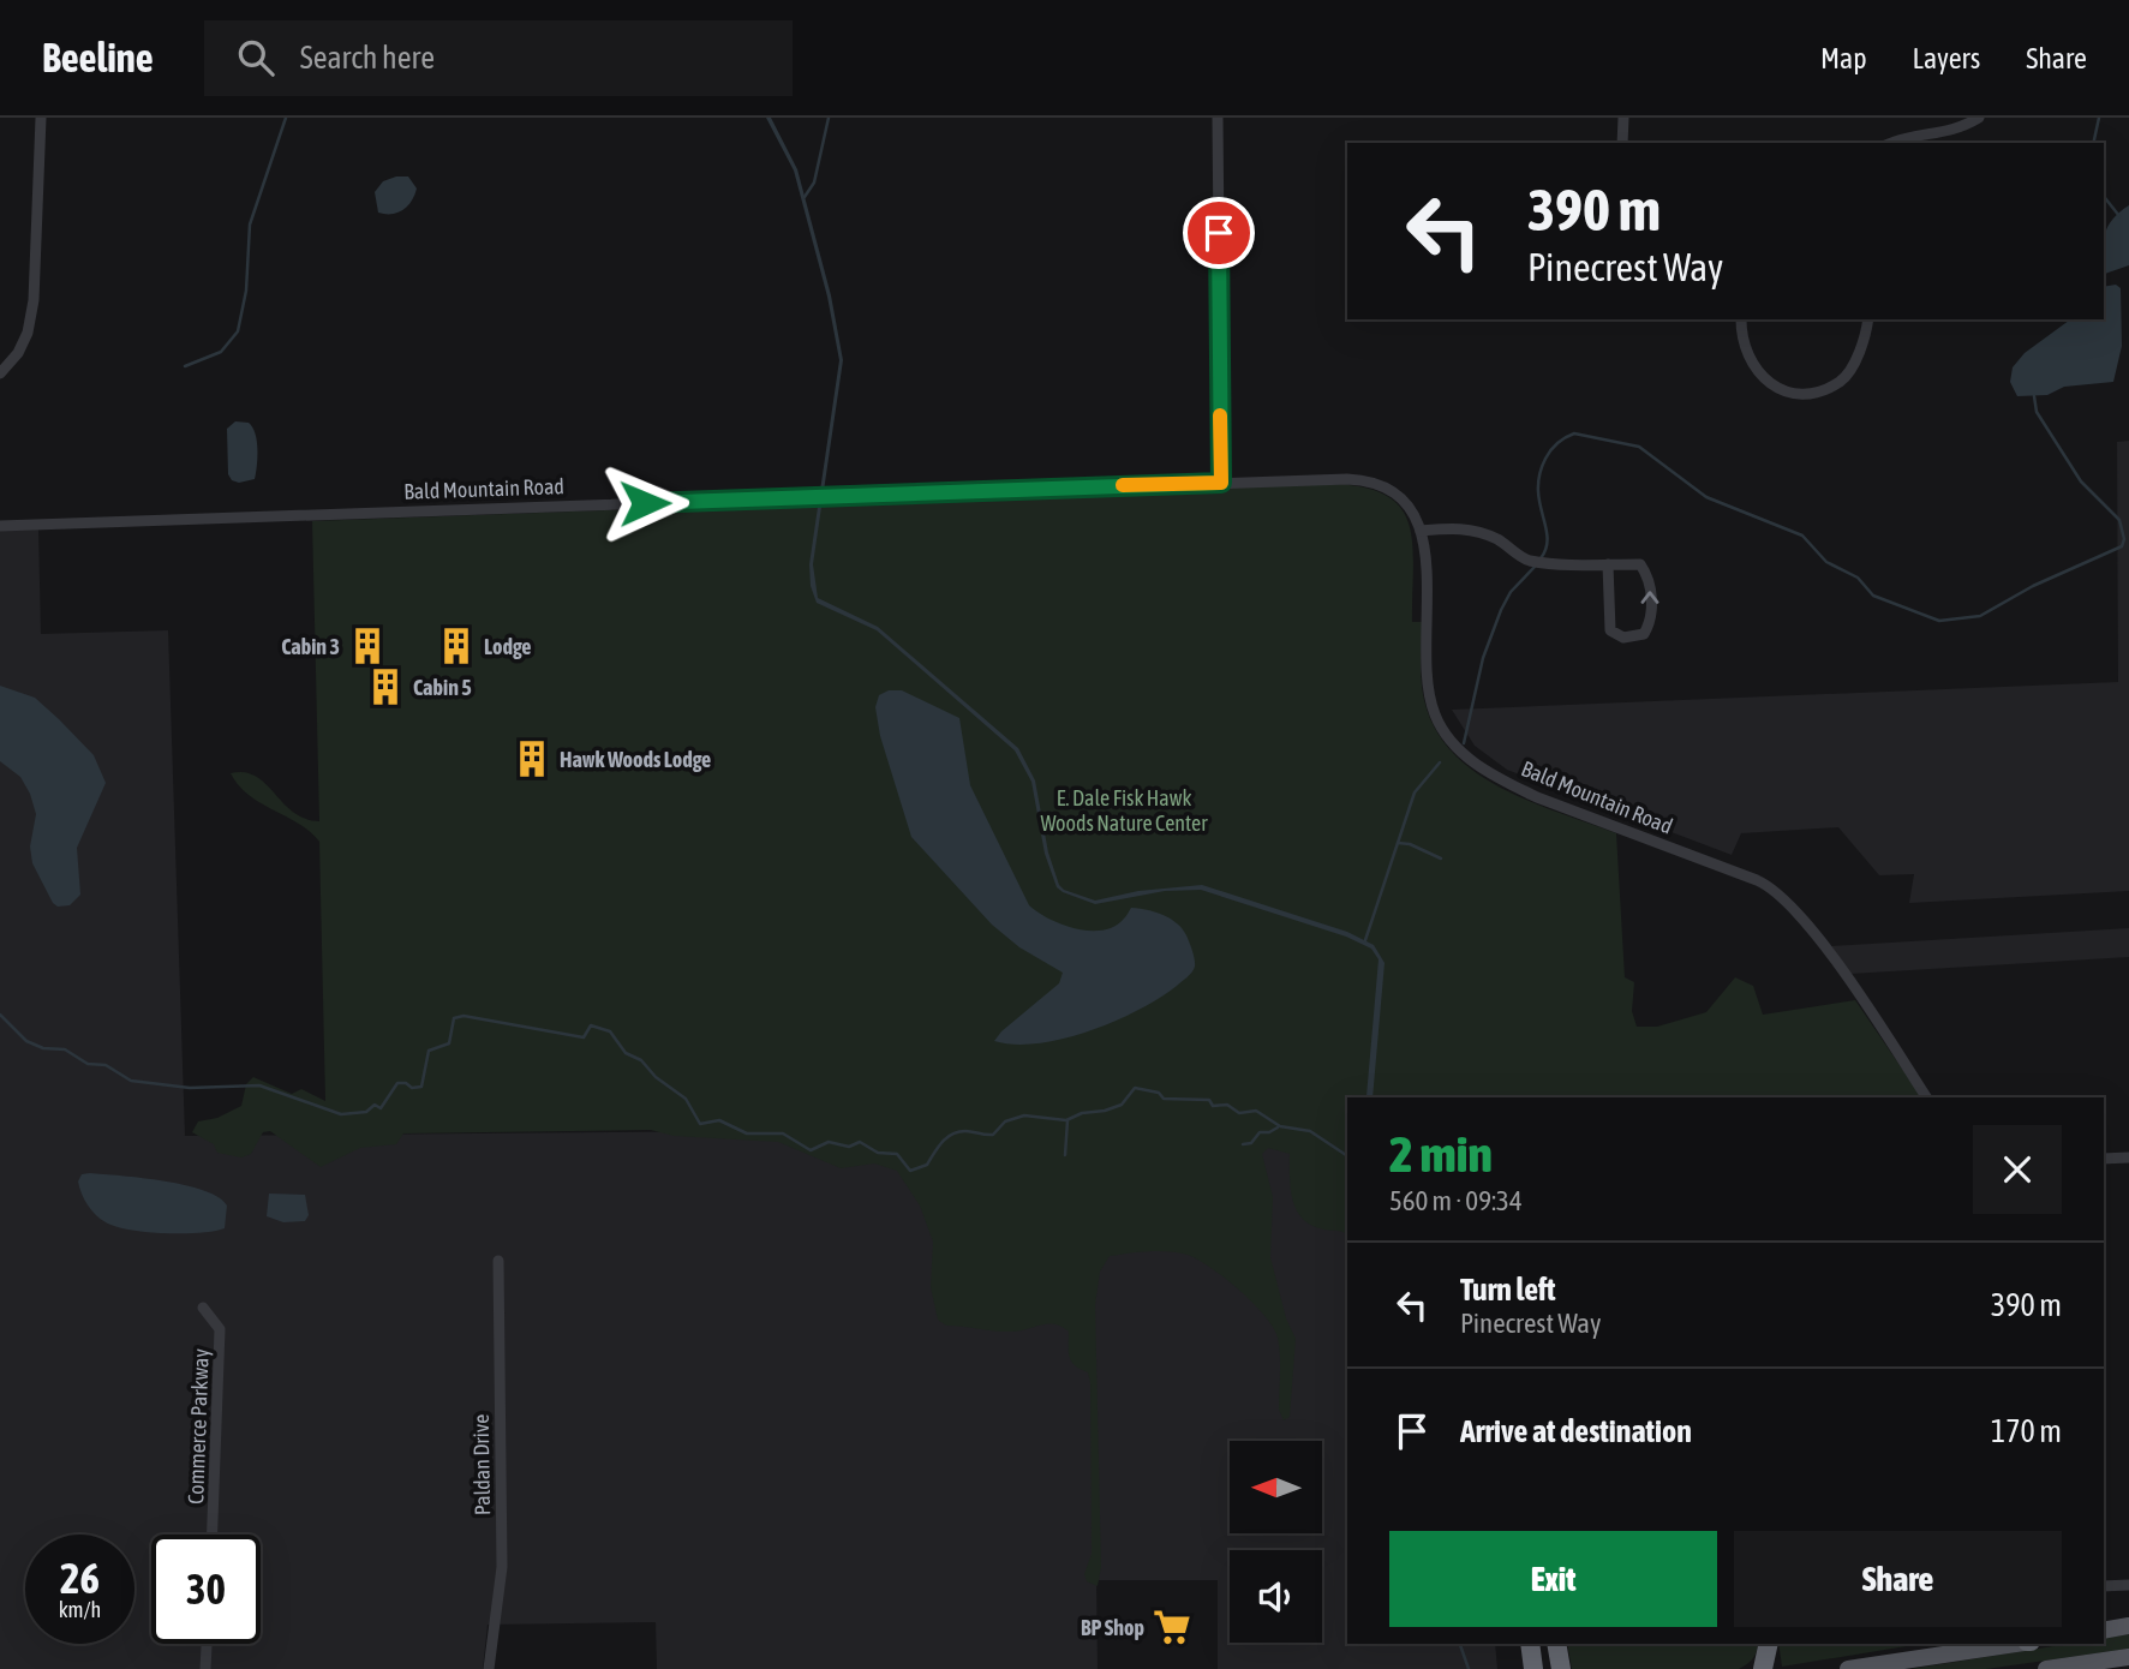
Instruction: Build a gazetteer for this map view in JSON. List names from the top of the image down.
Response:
{
  "streets": {
    "street": ["Bald Mountain Road", "Commerce Parkway", "Paldan Drive"]
  },
  "parks": ["E. Dale Fisk Hawk Woods Nature Center"],
  "places": {
    "building": [
      "Cabin 3",
      "Lodge",
      "Cabin 5",
      "Hawk Woods Lodge"
    ],
    "supermarket": ["BP Shop"]
  },
  "north": "left",
  "page": {
    "header": "Beeline",
    "search": "Search here",
    "nav": ["Map", "Layers", "Share"],
    "turn": ["390 m", "Pinecrest Way"],
    "heading": ["2 min", "560 m · 09:34"],
    "list": [
      {
        "name": "Turn left",
        "note": "Pinecrest Way",
        "value": "390 m"
      },
      {
        "name": "Arrive at destination",
        "value": "170 m"
      }
    ],
    "buttons": ["Exit", "Share"],
    "speed": "26 km/h",
    "limit": "30"
  }
}
